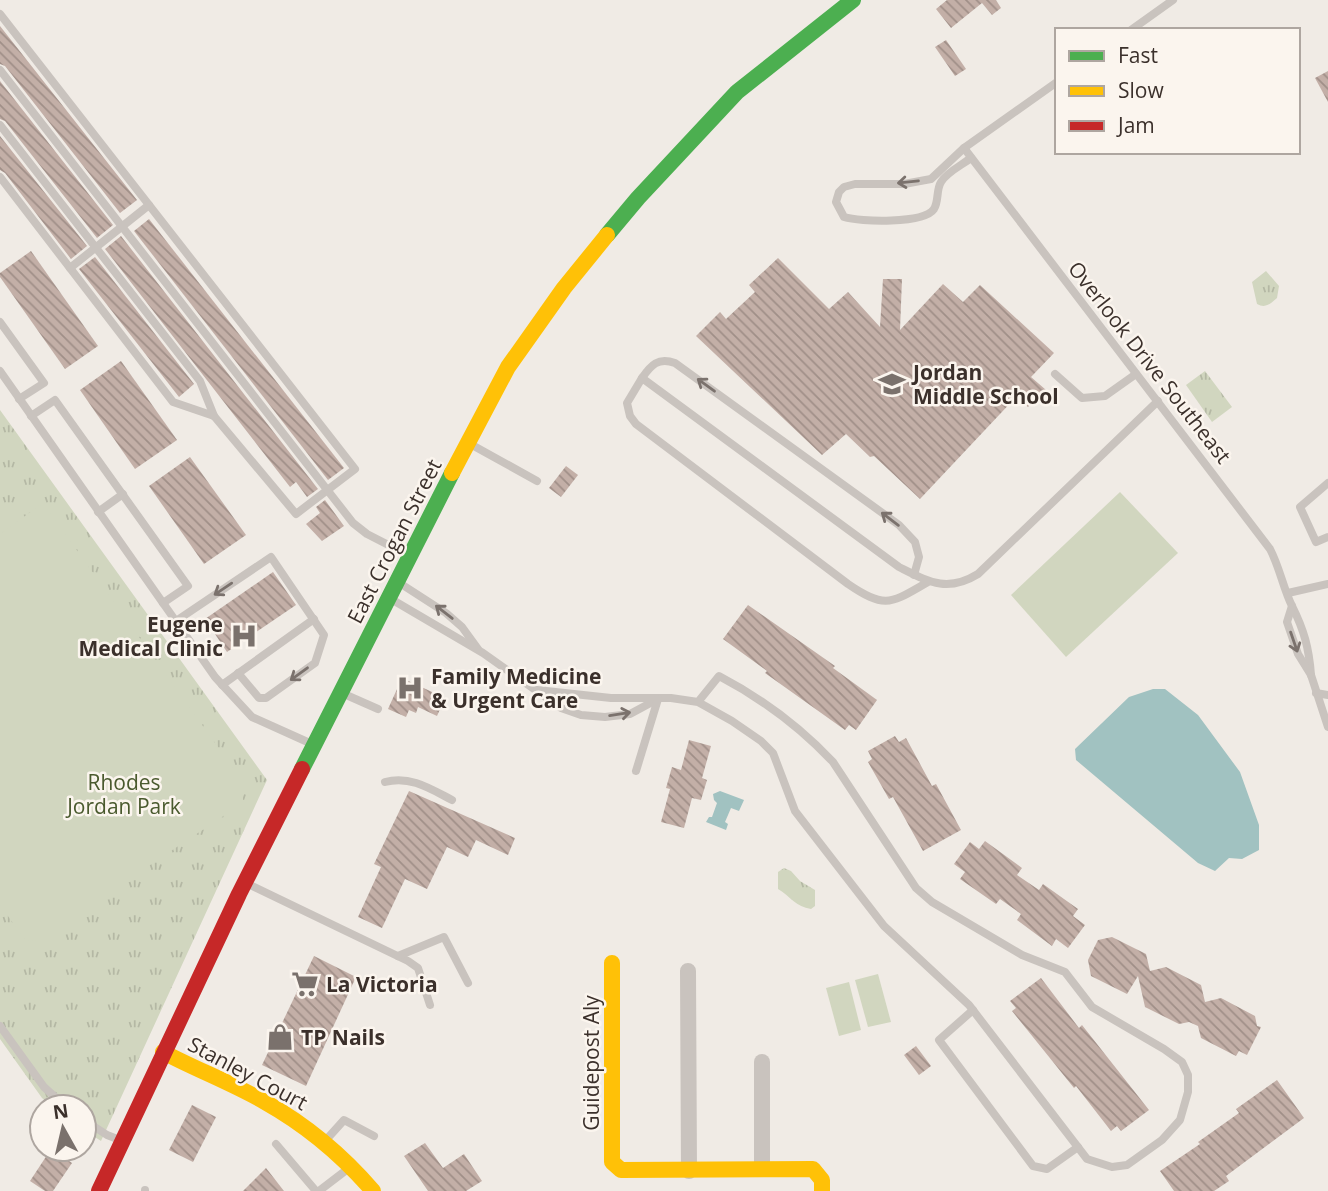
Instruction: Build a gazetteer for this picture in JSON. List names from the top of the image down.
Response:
{
  "streets": {
    "main road": ["East Crogan Street", "Guidepost Aly", "Stanley Court"],
    "lane": ["Overlook Drive Southeast"]
  },
  "crossings": [
    ["East Crogan Street", "Stanley Court"]
  ],
  "parks": ["Rhodes Jordan Park"],
  "places": {
    "school or university": ["Jordan Middle School"],
    "hospital": ["Eugene Medical Clinic", "Family Medicine & Urgent Care"],
    "supermarket": ["La Victoria"],
    "shop": ["TP Nails"]
  },
  "legend": ["Fast", "Slow", "Jam"],
  "north": "top"
}
